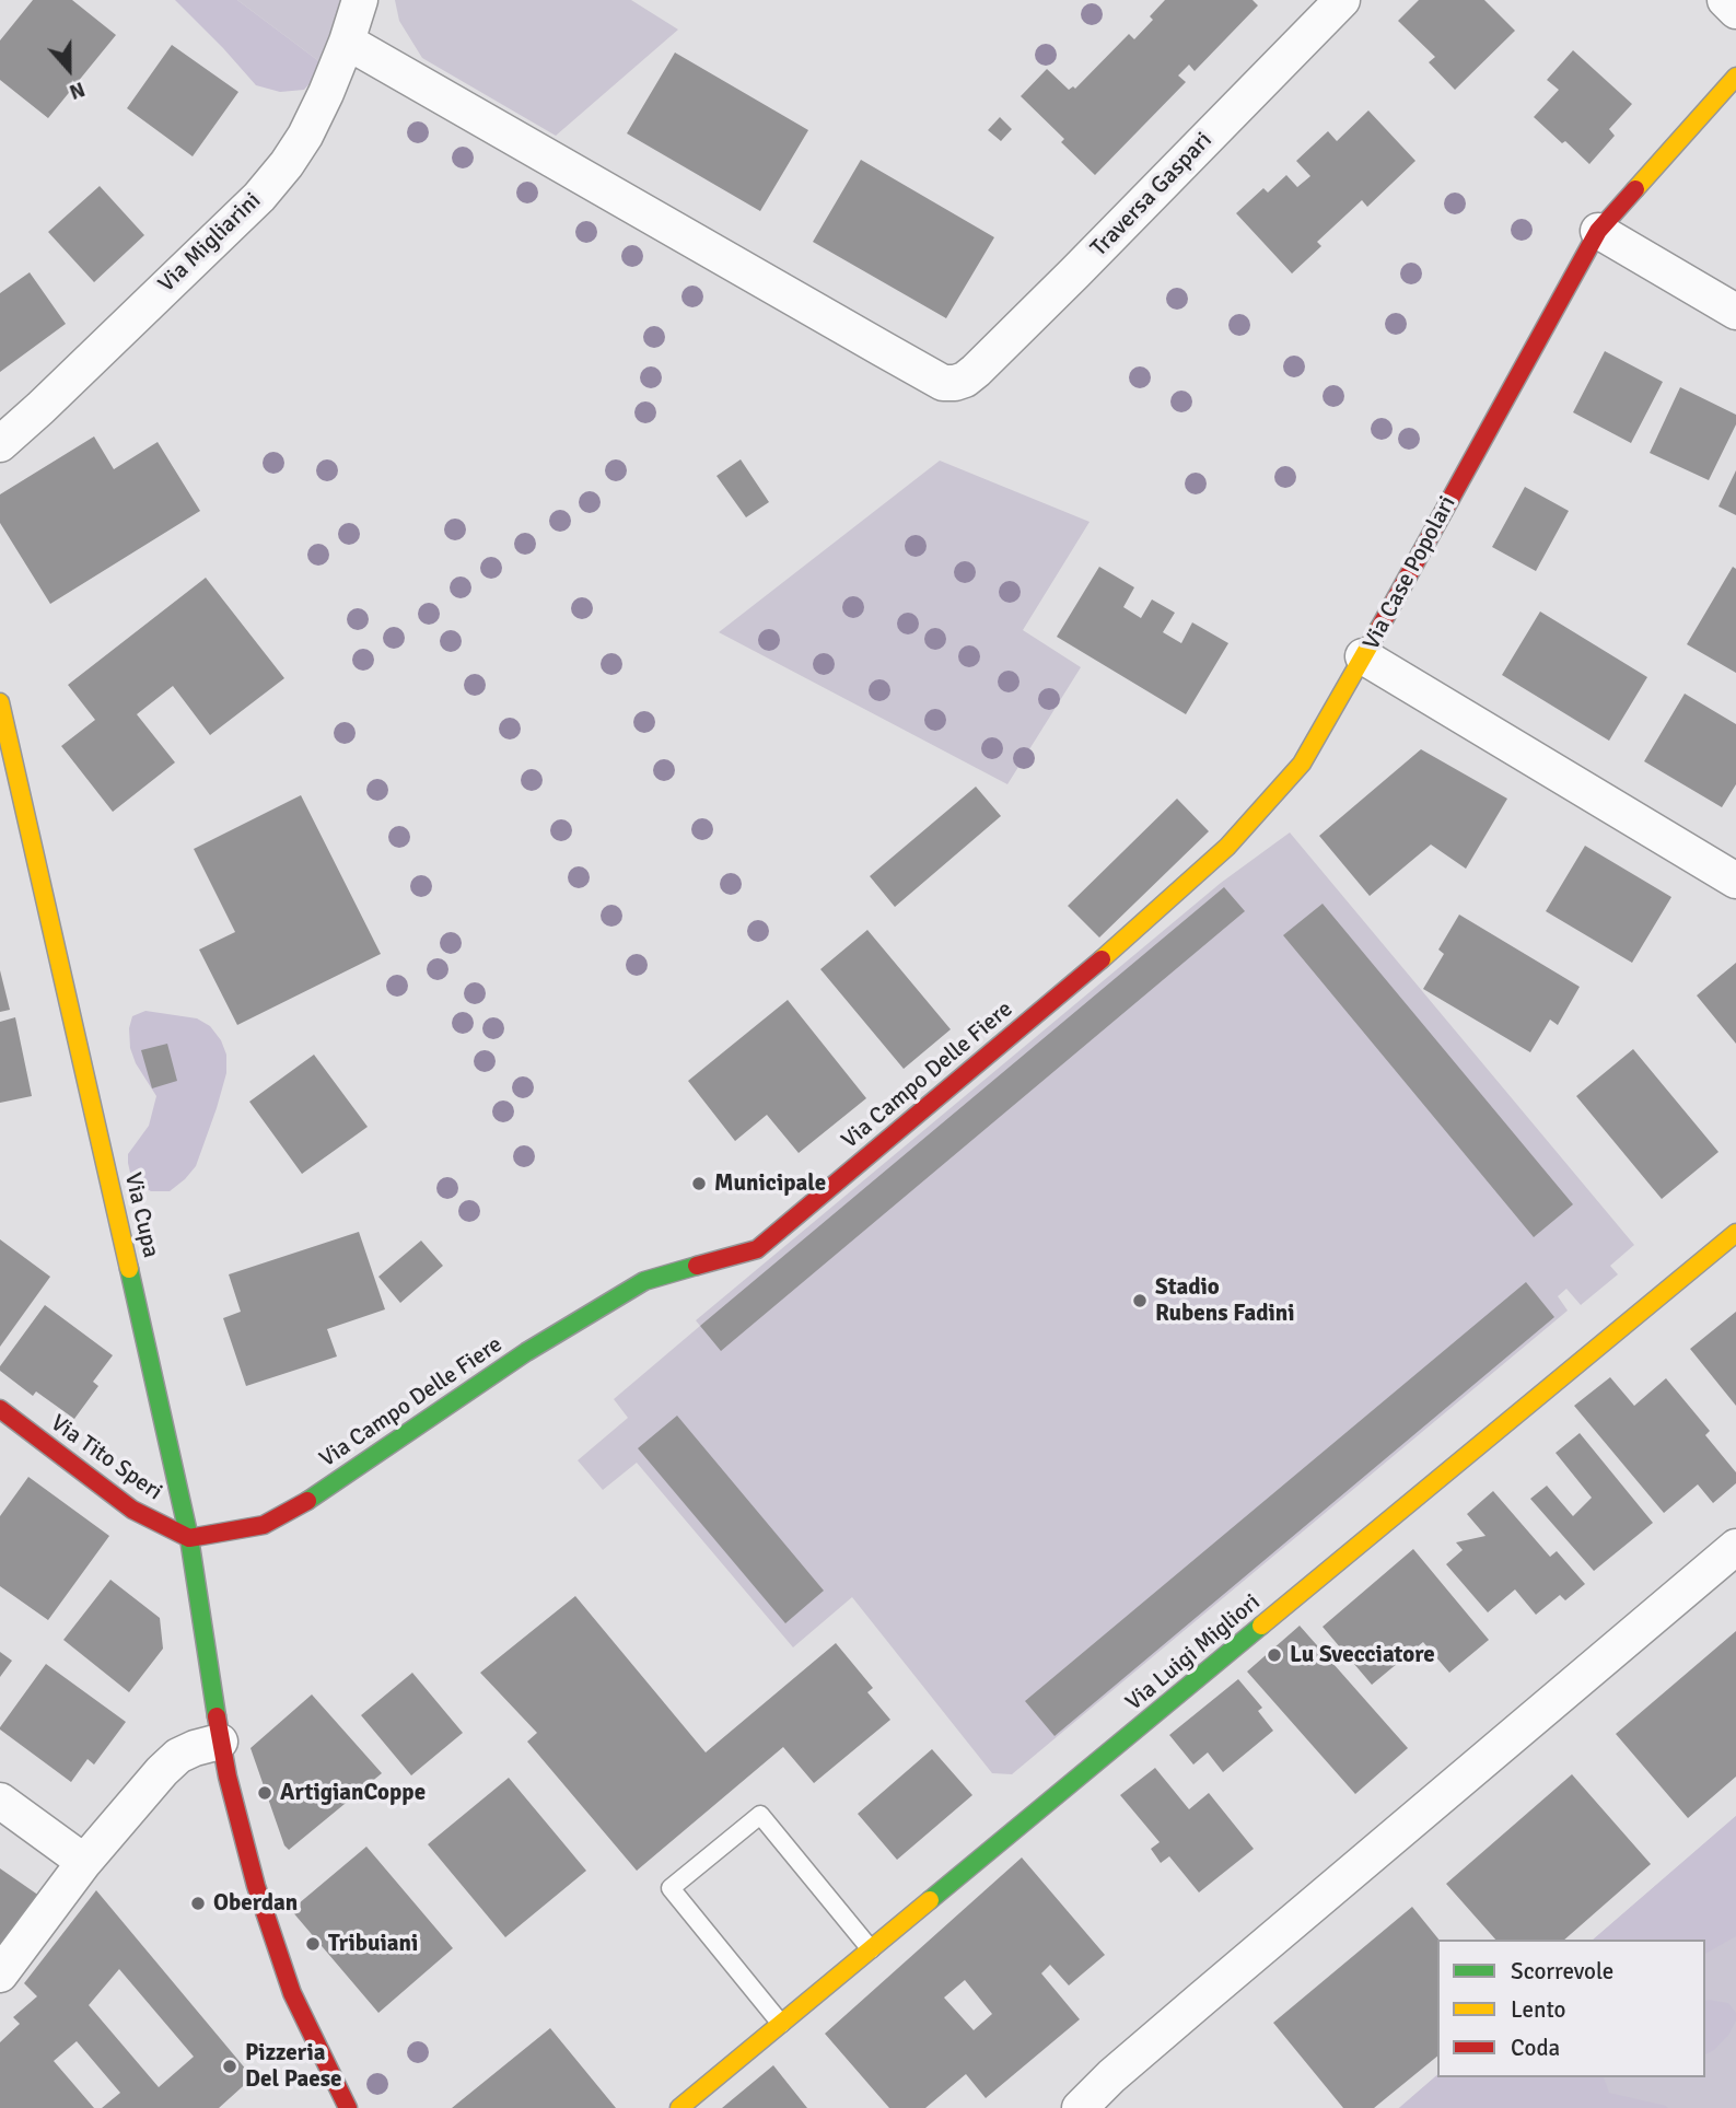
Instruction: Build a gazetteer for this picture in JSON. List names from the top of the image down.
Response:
{
  "streets": {
    "street": [
      "Traversa Gaspari",
      "Via Migliarini",
      "Via Case Popolari",
      "Via Campo Delle Fiere",
      "Via Cupa",
      "Via Tito Speri",
      "Via Luigi Migliori"
    ]
  },
  "crossings": [
    ["Traversa Gaspari", "Via Migliarini"],
    ["Via Case Popolari", "Via Campo Delle Fiere"],
    ["Via Campo Delle Fiere", "Via Cupa"],
    ["Via Campo Delle Fiere", "Via Tito Speri"],
    ["Via Cupa", "Via Tito Speri"]
  ],
  "places": [
    "Municipale",
    "Stadio Rubens Fadini",
    "Lu Svecciatore",
    "ArtigianCoppe",
    "Oberdan",
    "Tribuiani",
    "Pizzeria Del Paese"
  ],
  "legend": ["Scorrevole", "Lento", "Coda"],
  "north": "bottom"
}
